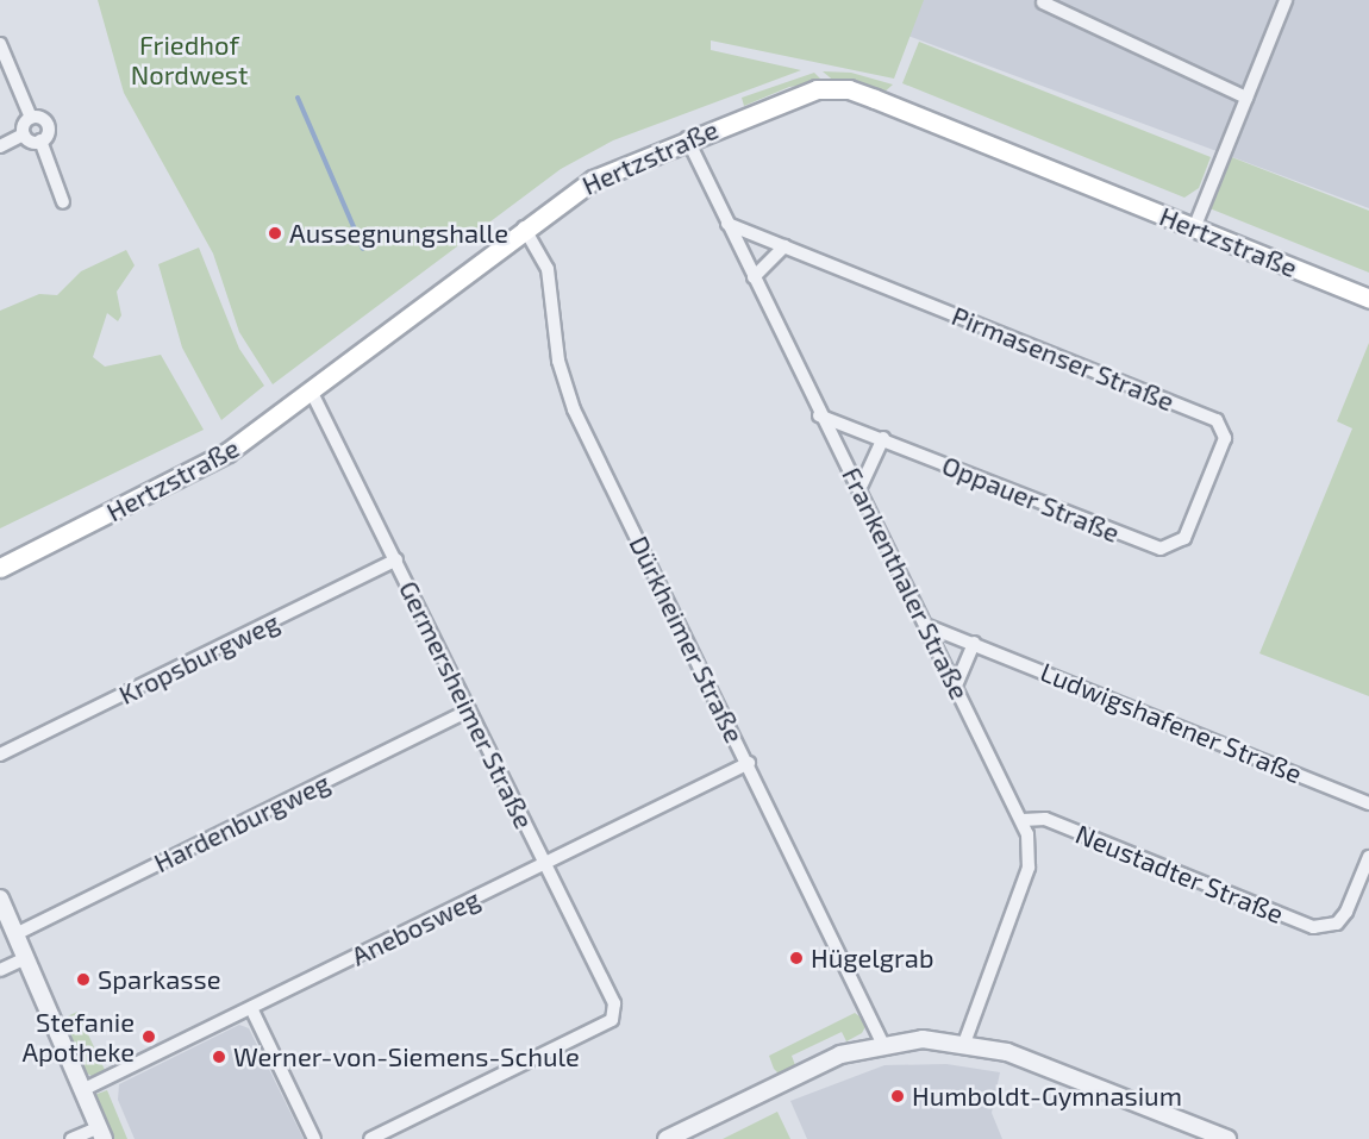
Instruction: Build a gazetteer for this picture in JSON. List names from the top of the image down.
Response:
{
  "streets": {
    "main road": ["Hertzstraße"],
    "street": [
      "Pirmasenser Straße",
      "Oppauer Straße",
      "Frankenthaler Straße",
      "Dürkheimer Straße",
      "Kropsburgweg",
      "Germersheimer Straße",
      "Ludwigshafener Straße",
      "Hardenburgweg",
      "Neustadter Straße",
      "Anebosweg"
    ]
  },
  "crossings": [
    ["Hertzstraße", "Frankenthaler Straße"],
    ["Hertzstraße", "Dürkheimer Straße"],
    ["Hertzstraße", "Germersheimer Straße"],
    ["Pirmasenser Straße", "Oppauer Straße"],
    ["Pirmasenser Straße", "Frankenthaler Straße"],
    ["Oppauer Straße", "Frankenthaler Straße"],
    ["Frankenthaler Straße", "Ludwigshafener Straße"],
    ["Frankenthaler Straße", "Neustadter Straße"],
    ["Dürkheimer Straße", "Anebosweg"],
    ["Kropsburgweg", "Germersheimer Straße"],
    ["Germersheimer Straße", "Hardenburgweg"],
    ["Germersheimer Straße", "Anebosweg"]
  ],
  "parks": ["Friedhof Nordwest"],
  "places": [
    "Aussegnungshalle",
    "Hügelgrab",
    "Sparkasse",
    "Stefanie Apotheke",
    "Werner-von-Siemens-Schule",
    "Humboldt-Gymnasium"
  ]
}
